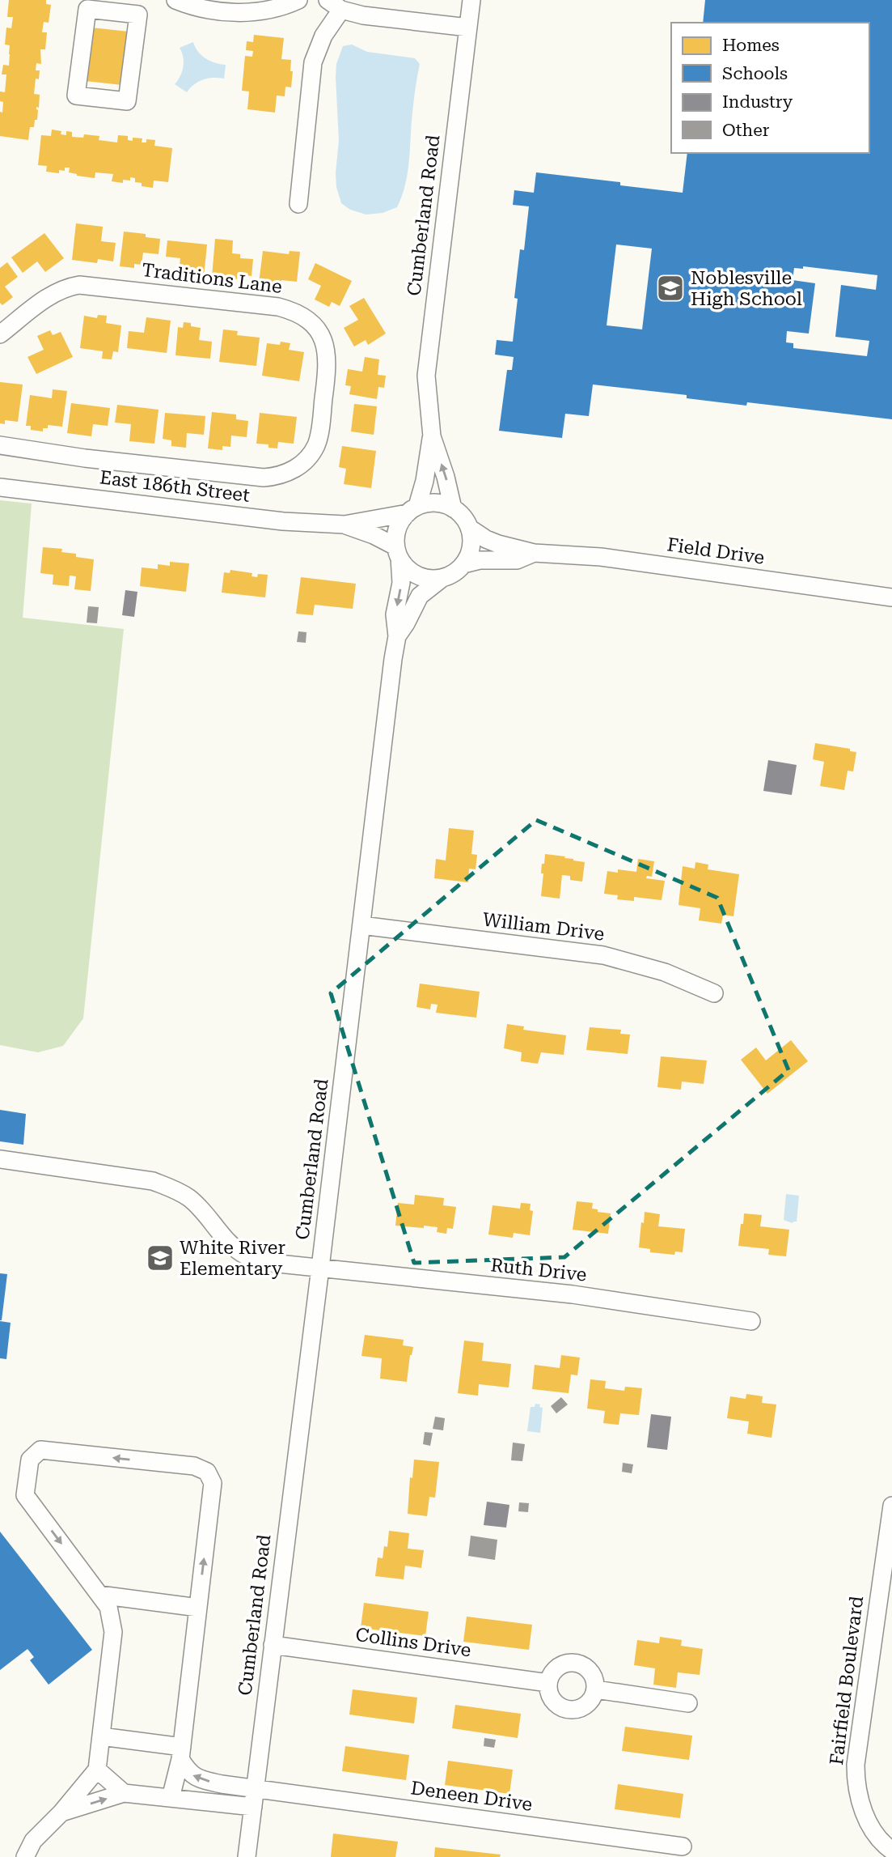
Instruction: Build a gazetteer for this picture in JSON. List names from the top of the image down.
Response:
{
  "streets": {
    "street": [
      "Cumberland Road",
      "Traditions Lane",
      "East 186th Street",
      "Field Drive",
      "William Drive",
      "Ruth Drive",
      "Collins Drive",
      "Fairfield Boulevard",
      "Deneen Drive"
    ]
  },
  "crossings": [
    ["Cumberland Road", "East 186th Street"],
    ["Cumberland Road", "William Drive"],
    ["Cumberland Road", "Ruth Drive"],
    ["Cumberland Road", "Collins Drive"],
    ["Cumberland Road", "Deneen Drive"]
  ],
  "places": {
    "school or university": ["Noblesville High School", "White River Elementary"]
  },
  "legend": [
    "Homes",
    "Schools",
    "Industry",
    "Other"
  ]
}
